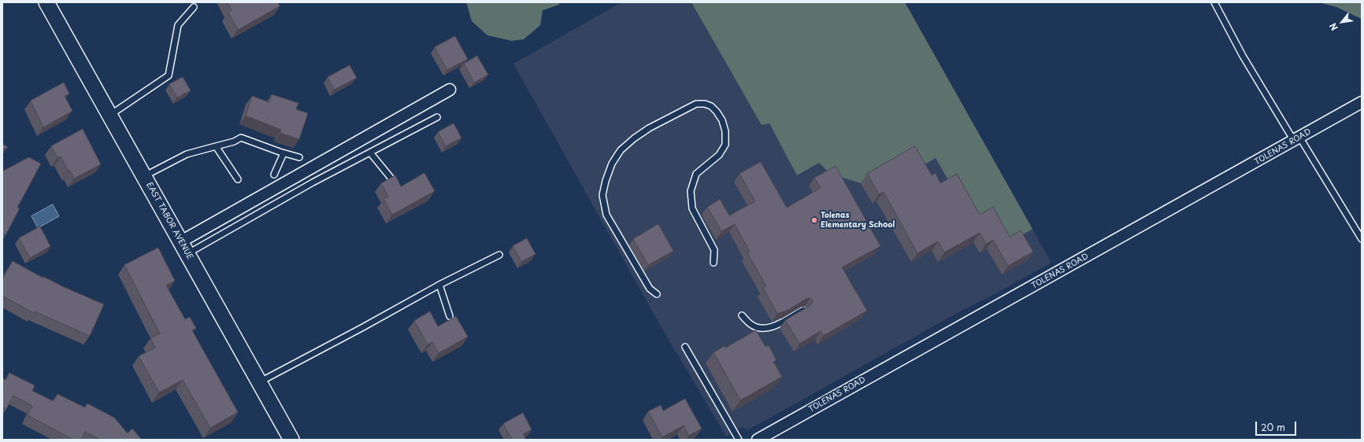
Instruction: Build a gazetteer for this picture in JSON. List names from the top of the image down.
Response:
{
  "streets": {
    "main road": ["EAST TABOR AVENUE"],
    "street": ["TOLENAS ROAD"]
  },
  "places": ["Tolenas Elementary School"],
  "scale_bar": "20 m",
  "north": "bottom left"
}
